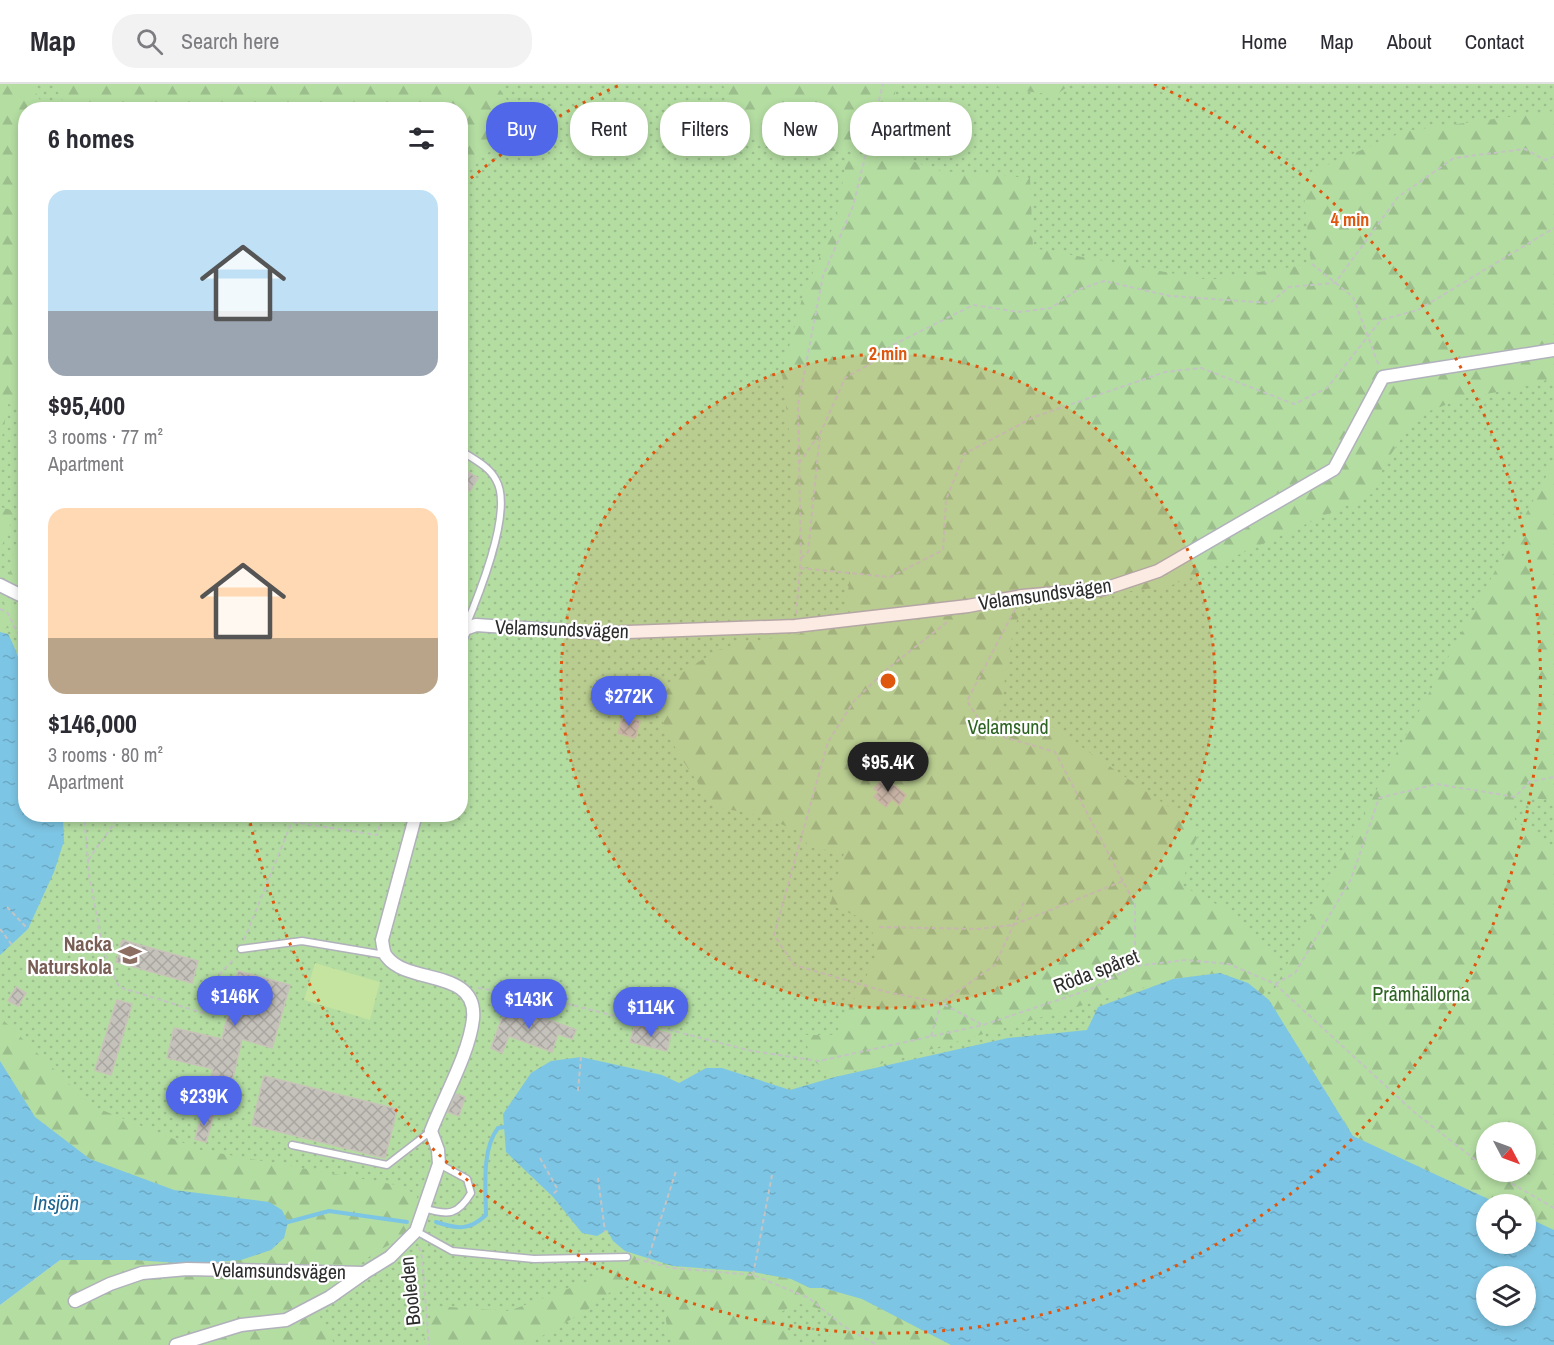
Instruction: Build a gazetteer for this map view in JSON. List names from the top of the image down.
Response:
{
  "streets": {
    "street": ["Velamsundsvägen"],
    "path": ["Röda spåret", "Booleden"]
  },
  "crossings": [
    ["Velamsundsvägen", "Booleden"]
  ],
  "water": ["Insjön"],
  "parks": ["Velamsund", "Pråmhällorna"],
  "places": {
    "school or university": ["Nacka Naturskola"]
  },
  "north": "bottom right",
  "page": {
    "header": "Map",
    "search": "Search here",
    "nav": [
      "Home",
      "Map",
      "About",
      "Contact"
    ],
    "chip": [
      "Buy",
      "Rent",
      "Filters",
      "New",
      "Apartment"
    ],
    "heading": "6 homes",
    "list": [
      {
        "name": "$95,400",
        "note": "3 rooms · 77 m² · Apartment"
      },
      {
        "name": "$146,000",
        "note": "3 rooms · 80 m² · Apartment"
      }
    ],
    "price": [
      "$272K",
      "$95.4K",
      "$146K",
      "$143K",
      "$114K",
      "$239K"
    ]
  },
  "rings": ["4 min", "2 min"]
}
